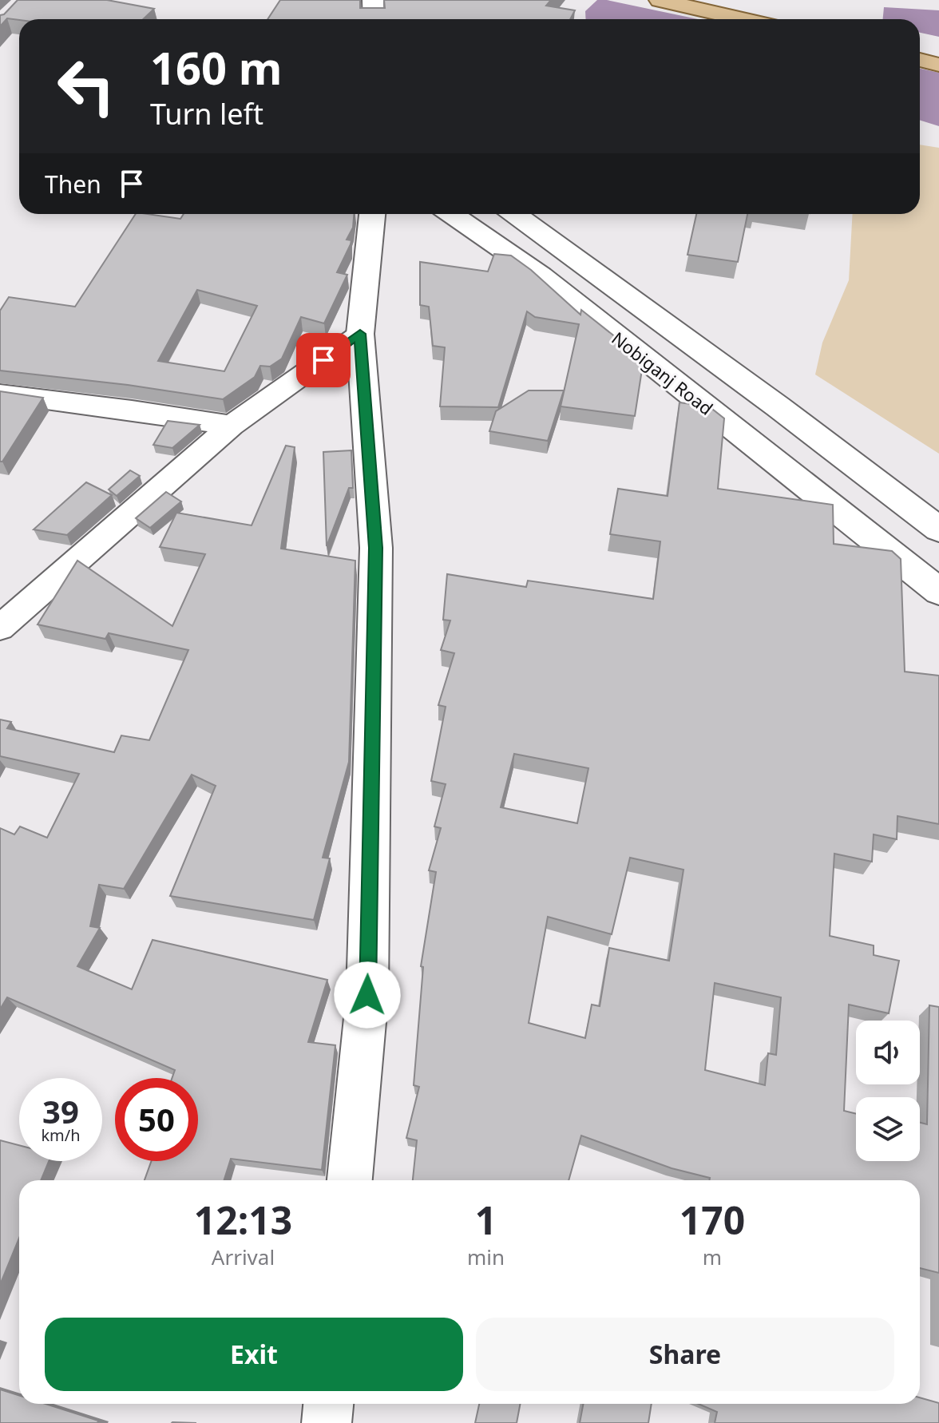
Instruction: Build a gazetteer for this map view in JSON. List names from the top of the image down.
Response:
{
  "streets": {
    "main road": ["Nobiganj Road"]
  },
  "page": {
    "turn": ["160 m", "Turn left"],
    "then": "Then",
    "speed": "39 km/h",
    "limit": "50",
    "eta": [
      "12:13",
      "Arrival",
      "1",
      "min",
      "170",
      "m"
    ],
    "buttons": ["Exit", "Share"]
  }
}
